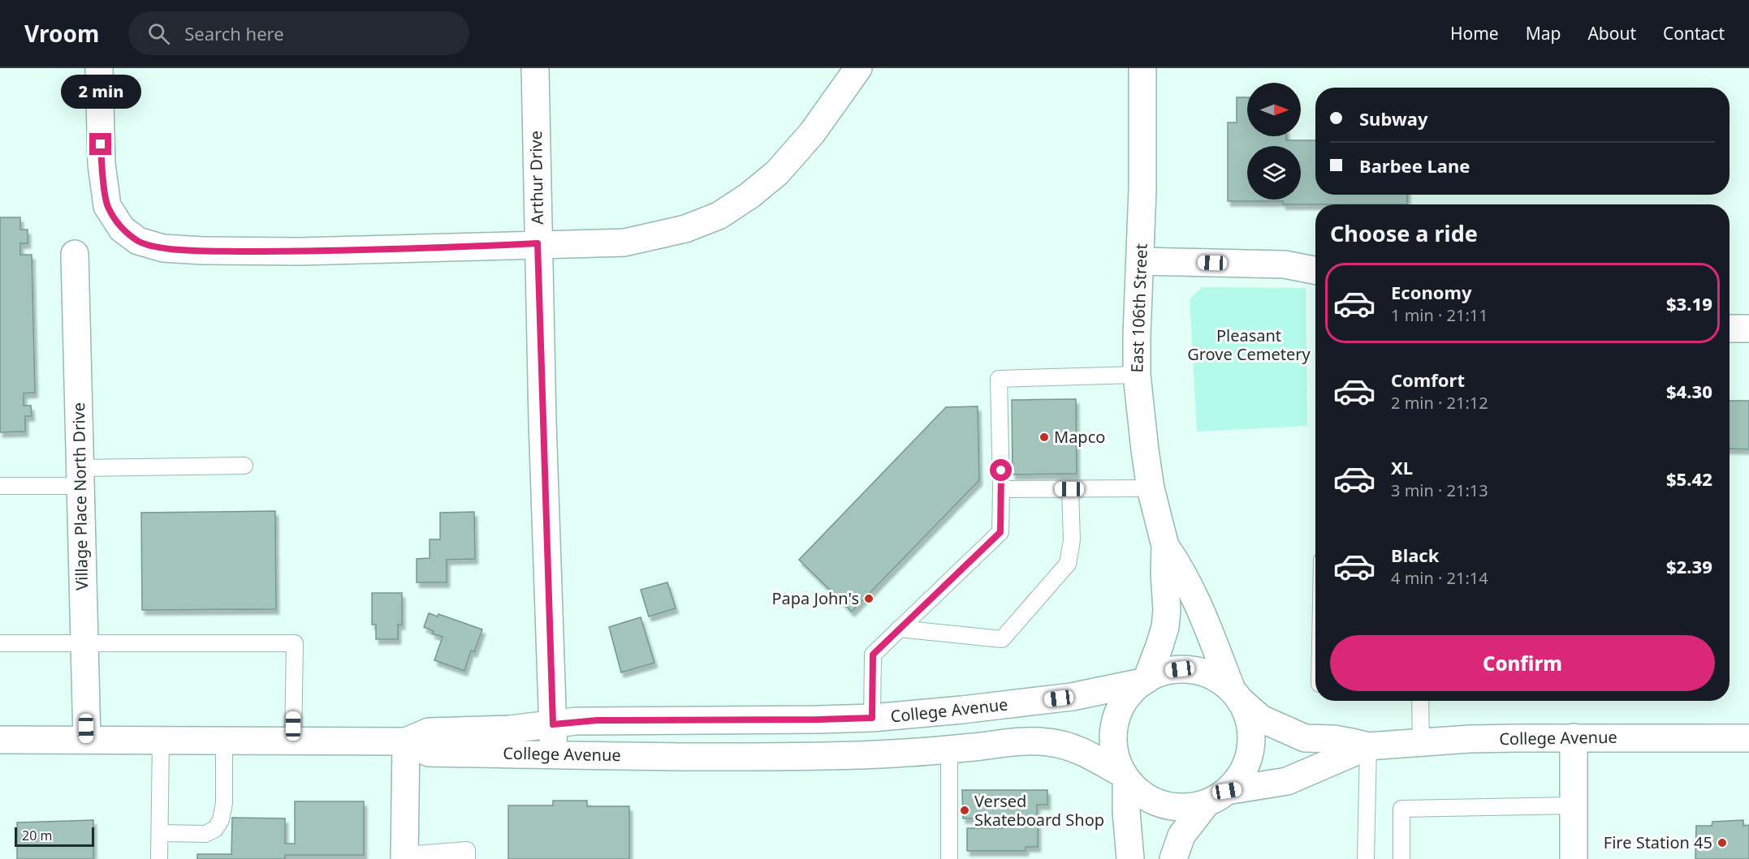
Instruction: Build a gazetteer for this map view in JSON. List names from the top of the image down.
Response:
{
  "streets": {
    "street": [
      "Arthur Drive",
      "East 106th Street",
      "Village Place North Drive",
      "College Avenue"
    ]
  },
  "crossings": [
    ["Arthur Drive", "College Avenue"],
    ["East 106th Street", "College Avenue"],
    ["Village Place North Drive", "College Avenue"]
  ],
  "parks": ["Pleasant Grove Cemetery"],
  "places": [
    "Mapco",
    "Papa John's",
    "Versed Skateboard Shop",
    "Fire Station 45"
  ],
  "scale_bar": "20 m",
  "north": "right",
  "page": {
    "header": "Vroom",
    "search": "Search here",
    "nav": [
      "Home",
      "Map",
      "About",
      "Contact"
    ],
    "bubble": "2 min",
    "banner": ["Subway", "Barbee Lane"],
    "heading": "Choose a ride",
    "list": [
      {
        "name": "Economy",
        "note": "1 min · 21:11",
        "value": "$3.19"
      },
      {
        "name": "Comfort",
        "note": "2 min · 21:12",
        "value": "$4.30"
      },
      {
        "name": "XL",
        "note": "3 min · 21:13",
        "value": "$5.42"
      },
      {
        "name": "Black",
        "note": "4 min · 21:14",
        "value": "$2.39"
      }
    ],
    "buttons": "Confirm",
    "scale": "20 m"
  }
}
